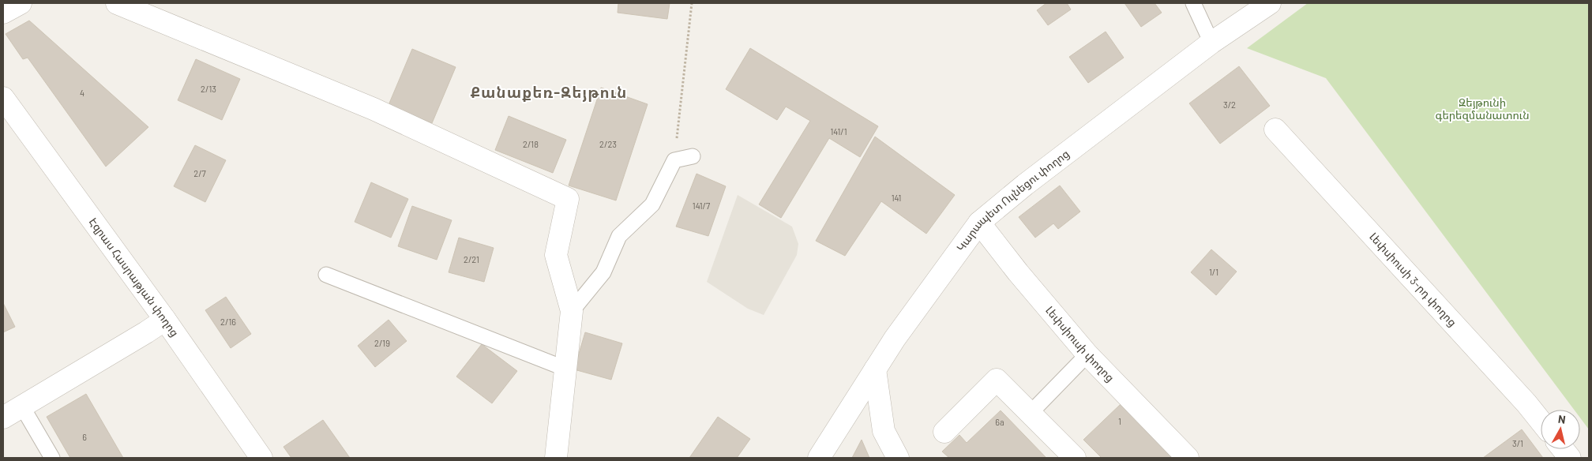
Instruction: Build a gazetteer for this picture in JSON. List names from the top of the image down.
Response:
{
  "streets": {
    "street": [
      "Կարապետ Ուլնեցու փողոց",
      "Էզրաս Հասրաթյան փողոց",
      "Լեփսիուսի 3-րդ փողոց",
      "Լեփսիուսի փողոց"
    ]
  },
  "crossings": [
    ["Կարապետ Ուլնեցու փողոց", "Լեփսիուսի փողոց"]
  ],
  "districts": ["Քանաքեռ-Զեյթուն"],
  "parks": ["Զեյթունի գերեզմանատուն"],
  "house_numbers": [
    "2/13",
    "4",
    "3/2",
    "141/1",
    "2/18",
    "2/23",
    "2/7",
    "141",
    "141/7",
    "2/21",
    "1/1",
    "2/16",
    "2/19",
    "1",
    "6a",
    "6",
    "3/1"
  ],
  "north": "top"
}
